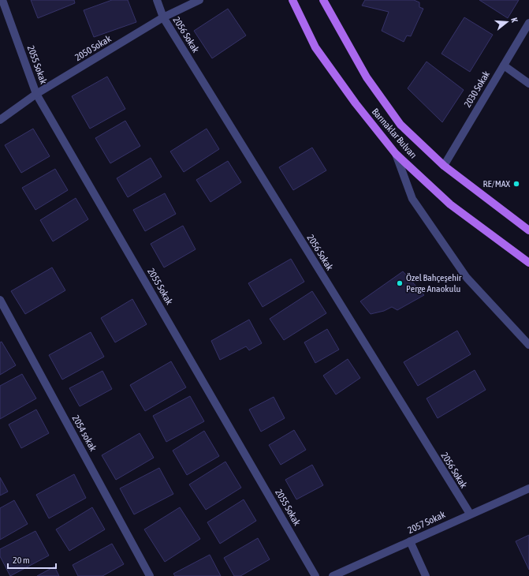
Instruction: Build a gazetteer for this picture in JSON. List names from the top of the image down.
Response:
{
  "streets": {
    "main road": ["Barınaklar Bulvarı"],
    "street": [
      "2056 Sokak",
      "2050 Sokak",
      "2055 Sokak",
      "2030 Sokak",
      "2054 sokak",
      "2057 Sokak"
    ]
  },
  "crossings": [
    ["2056 Sokak", "2050 Sokak"],
    ["2056 Sokak", "2057 Sokak"],
    ["2050 Sokak", "2055 Sokak"],
    ["2030 Sokak", "Barınaklar Bulvarı"]
  ],
  "places": ["RE/MAX", "Özel Bahçeşehir Perge Anaokulu"],
  "scale_bar": "20 m",
  "north": "right"
}
